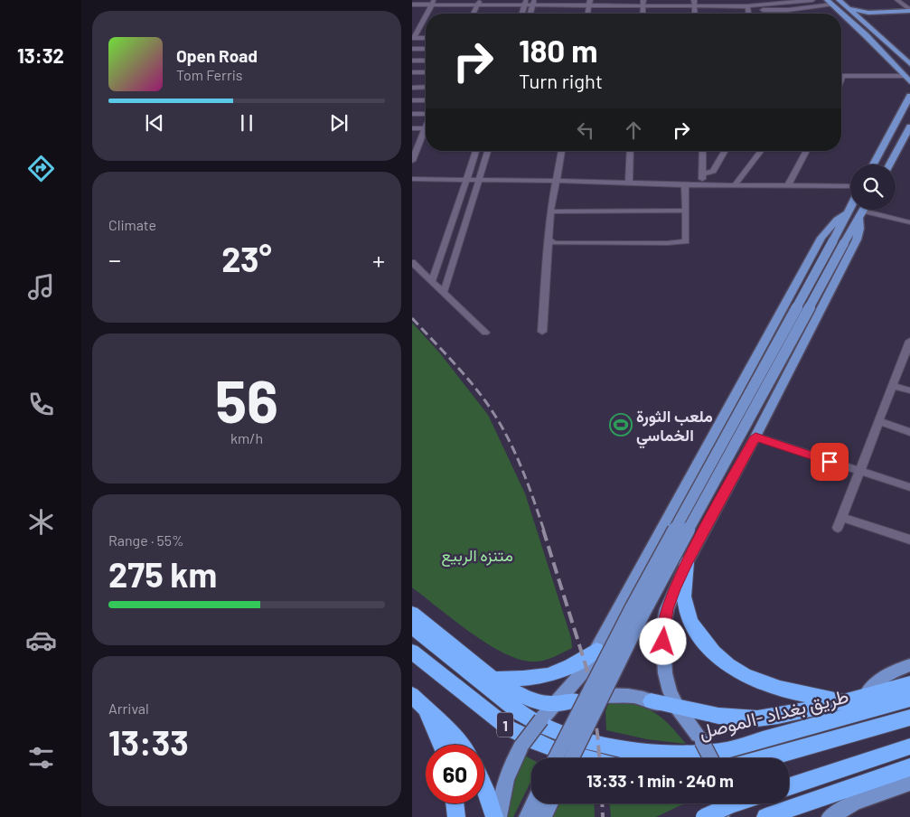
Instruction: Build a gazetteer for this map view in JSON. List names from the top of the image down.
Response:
{
  "streets": {
    "highway": ["طريق بغداد -الموصل", "1"]
  },
  "parks": ["متنزه الربيع"],
  "places": {
    "sports": ["ملعب الثورة الخماسي"]
  },
  "page": {
    "tabs": "13:32",
    "turn": ["180 m", "Turn right"],
    "song": ["Open Road", "Tom Ferris"],
    "tile": [
      "Climate",
      ["56", "km/h"],
      ["Range · 55%", "275 km"],
      ["Arrival", "13:33"]
    ],
    "heat": ["−", "23°", "+"],
    "limit": "60",
    "trip": "13:33 · 1 min · 240 m"
  }
}
